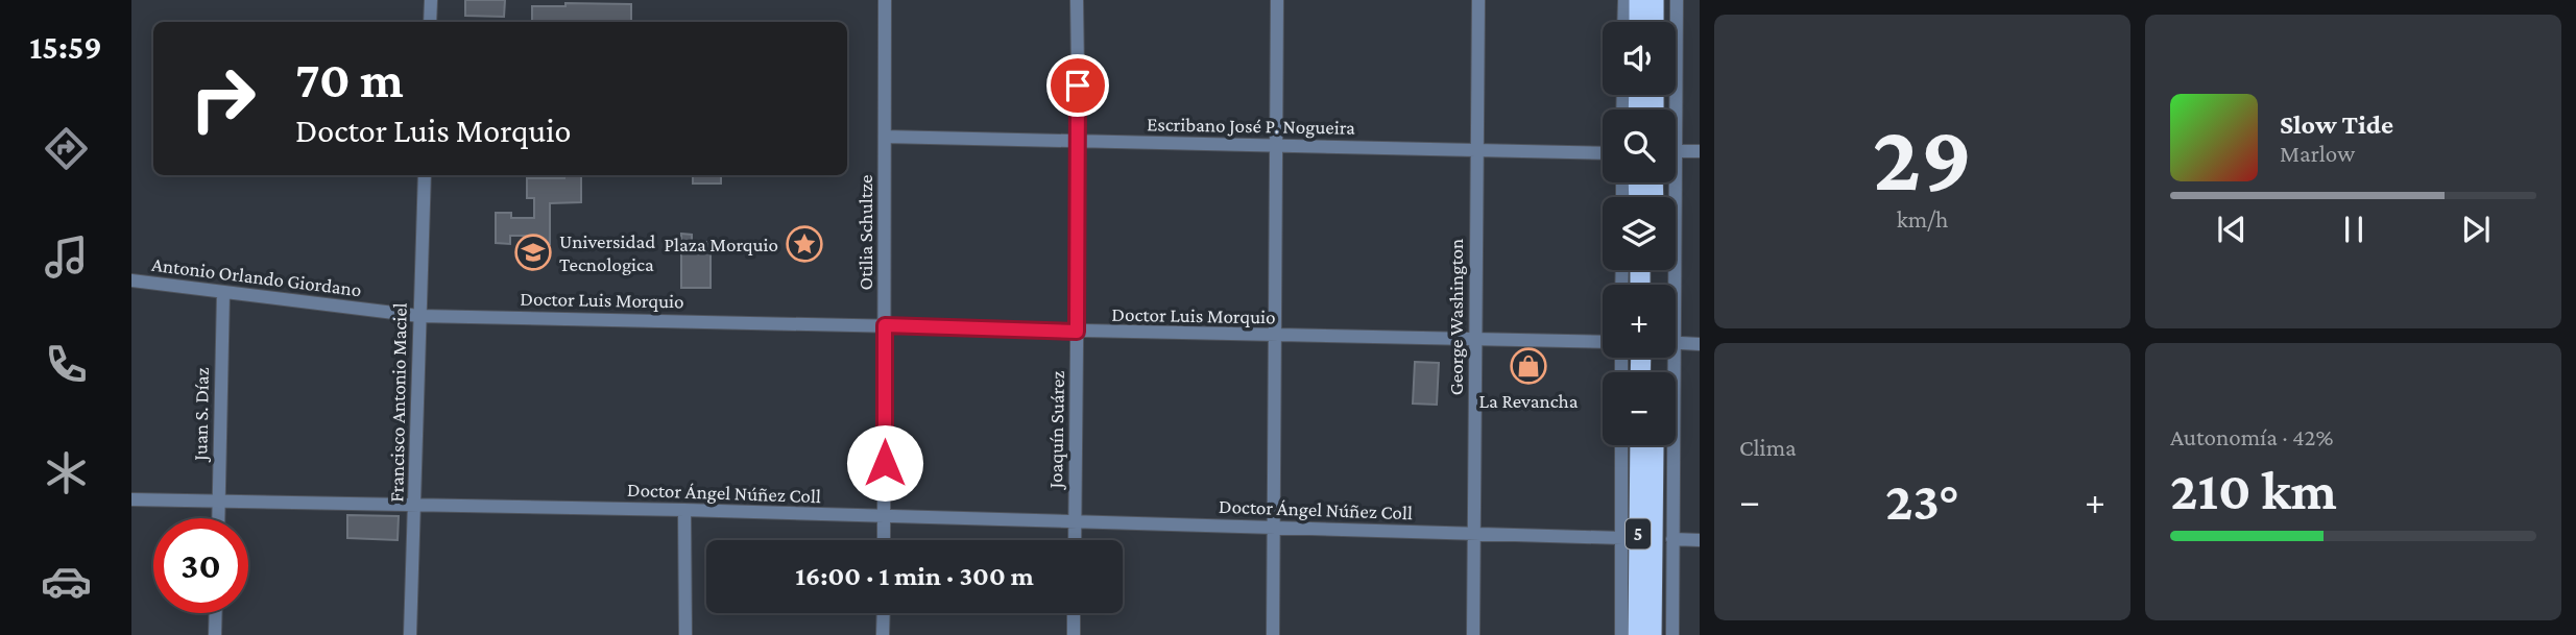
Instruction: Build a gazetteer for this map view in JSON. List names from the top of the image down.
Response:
{
  "streets": {
    "highway": ["5"],
    "street": [
      "Escribano José P. Nogueira",
      "Otilia Schultze",
      "Antonio Orlando Giordano",
      "Doctor Luis Morquio",
      "George Washington",
      "Francisco Antonio Maciel",
      "Juan S. Díaz",
      "Joaquín Suárez",
      "Doctor Ángel Núñez Coll"
    ]
  },
  "crossings": [
    ["Escribano José P. Nogueira", "Otilia Schultze"],
    ["Escribano José P. Nogueira", "George Washington"],
    ["Escribano José P. Nogueira", "Joaquín Suárez"],
    ["Otilia Schultze", "Doctor Luis Morquio"],
    ["Otilia Schultze", "Doctor Ángel Núñez Coll"],
    ["Antonio Orlando Giordano", "Doctor Luis Morquio"],
    ["Antonio Orlando Giordano", "Francisco Antonio Maciel"],
    ["Antonio Orlando Giordano", "Juan S. Díaz"],
    ["Doctor Luis Morquio", "George Washington"],
    ["Doctor Luis Morquio", "Francisco Antonio Maciel"],
    ["Doctor Luis Morquio", "Joaquín Suárez"],
    ["George Washington", "Doctor Ángel Núñez Coll"],
    ["Francisco Antonio Maciel", "Doctor Ángel Núñez Coll"],
    ["Juan S. Díaz", "Doctor Ángel Núñez Coll"],
    ["Joaquín Suárez", "Doctor Ángel Núñez Coll"]
  ],
  "places": {
    "place": ["Plaza Morquio"],
    "school or university": ["Universidad Tecnologica"],
    "shop": ["La Revancha"]
  },
  "page": {
    "tabs": "15:59",
    "tile": [
      ["29", "km/h"],
      "Clima",
      ["Autonomía · 42%", "210 km"]
    ],
    "map_buttons": ["+", "−"],
    "turn": ["70 m", "Doctor Luis Morquio"],
    "song": ["Slow Tide", "Marlow"],
    "heat": ["−", "23°", "+"],
    "limit": "30",
    "trip": "16:00 · 1 min · 300 m"
  }
}
